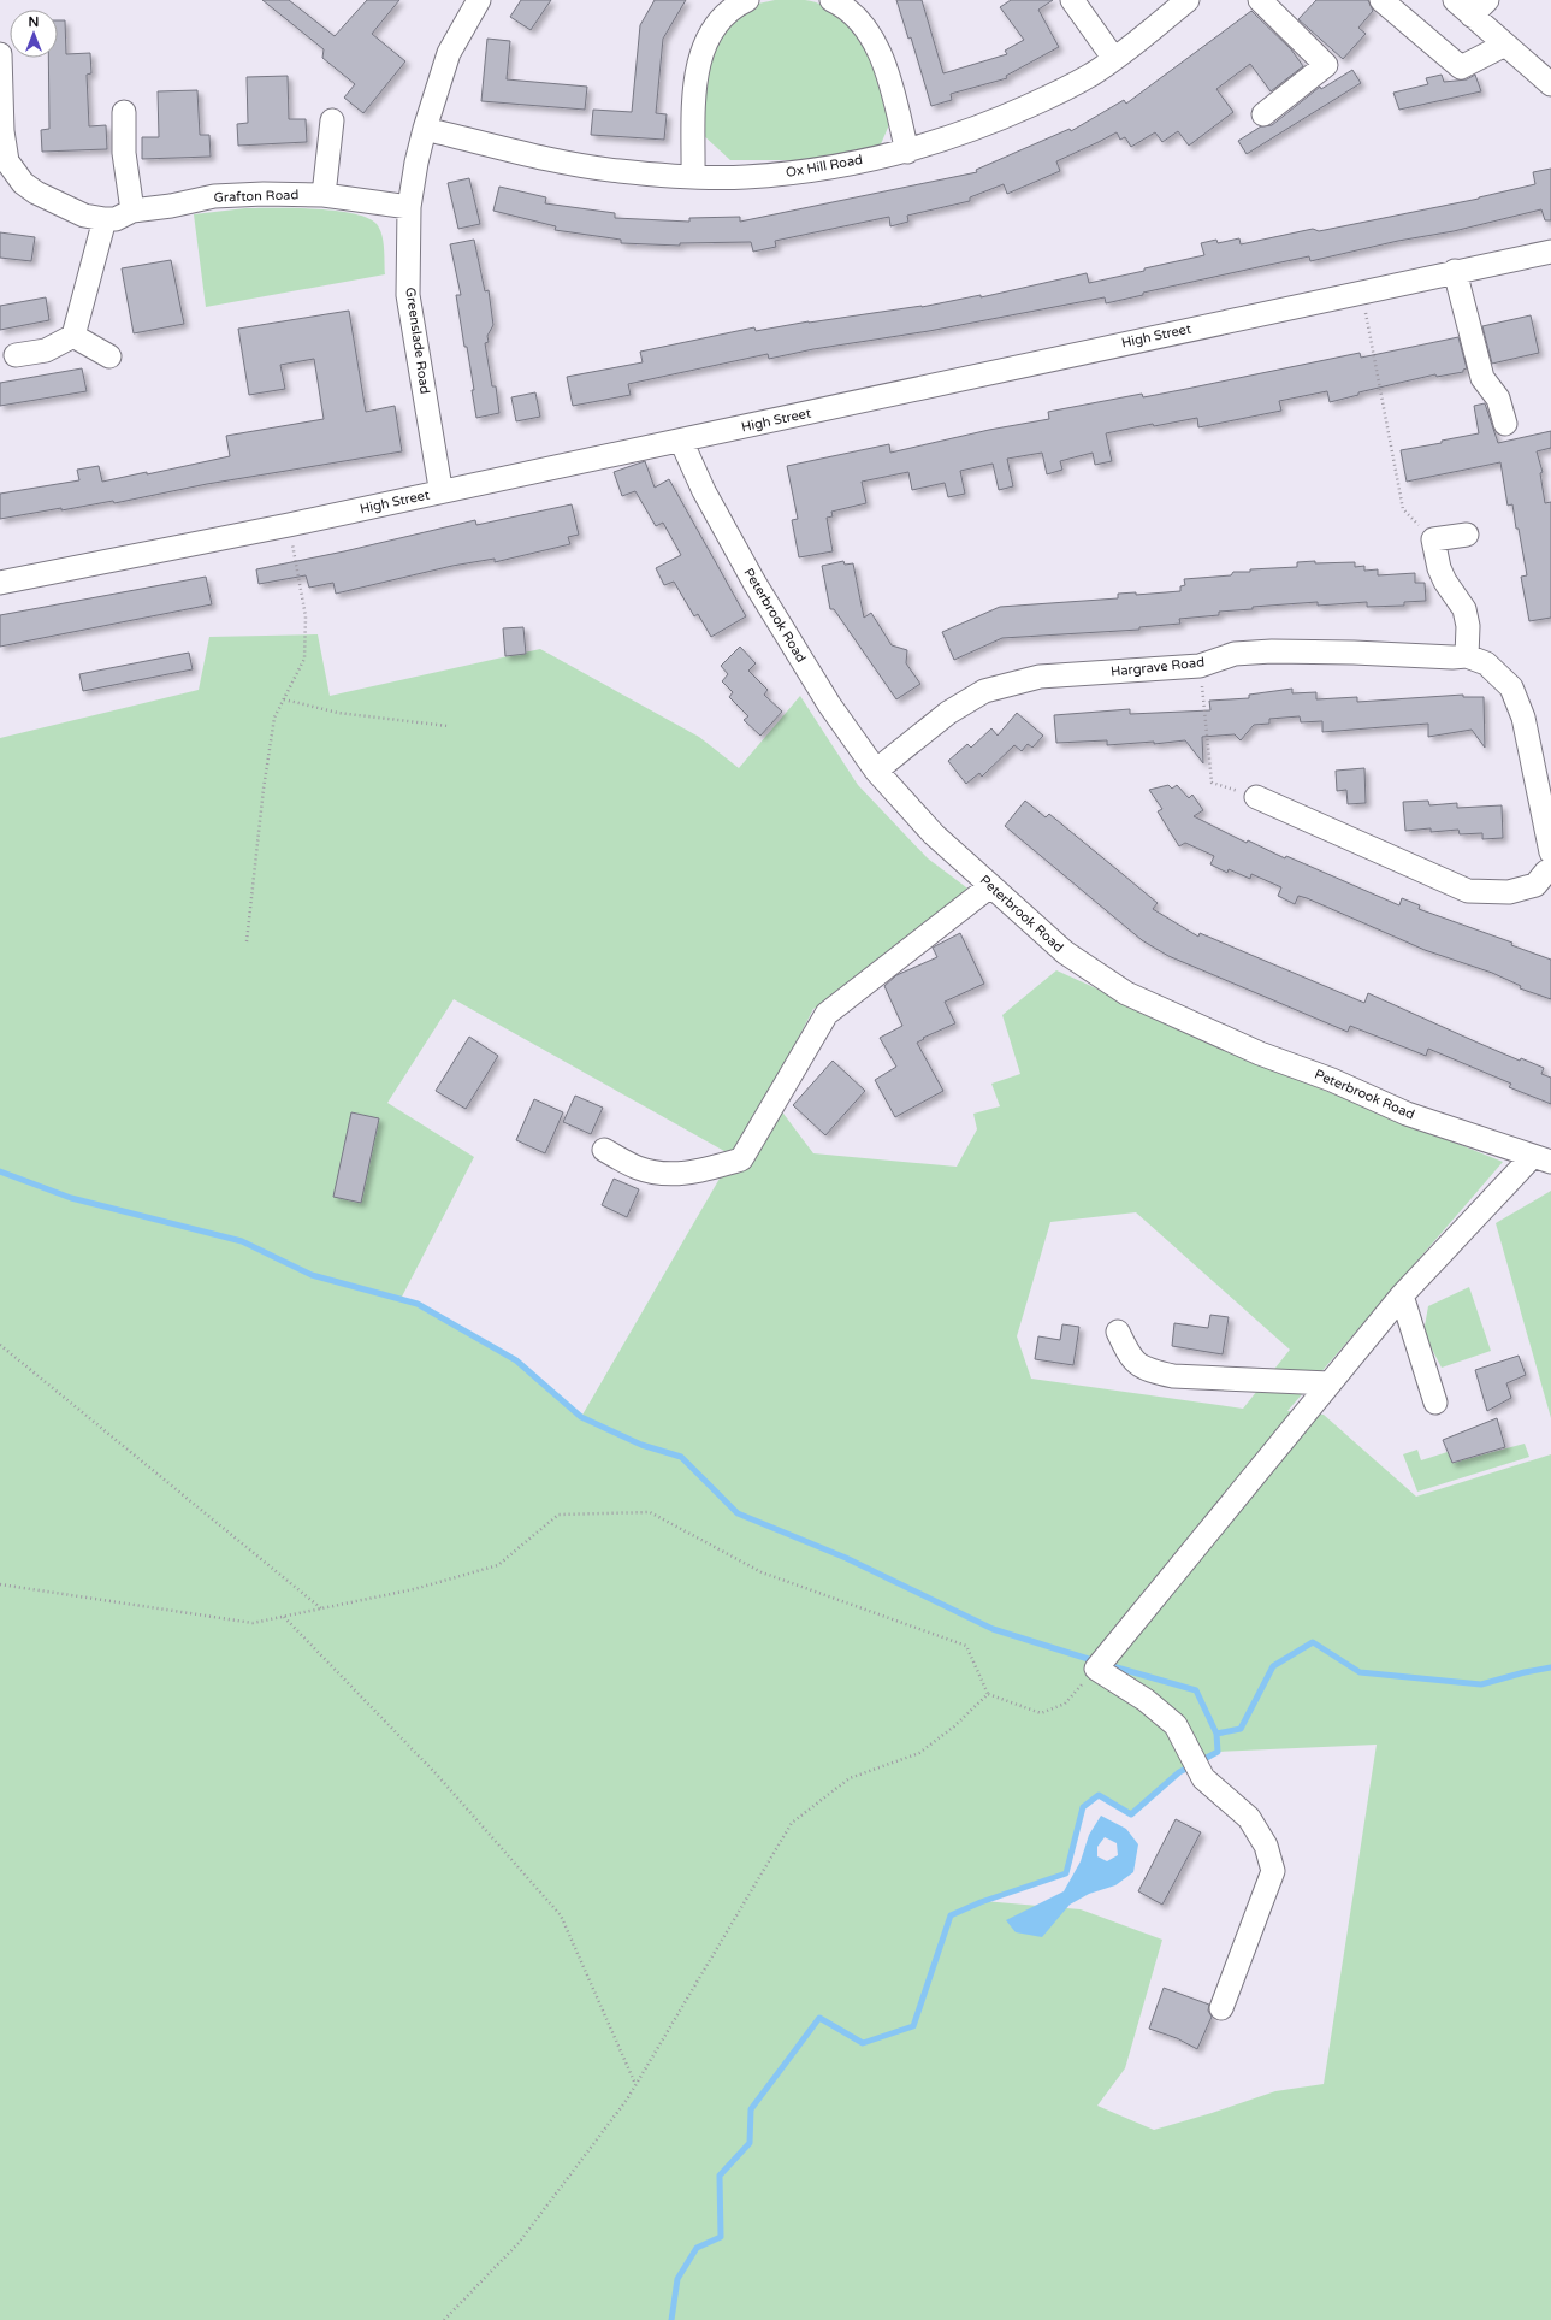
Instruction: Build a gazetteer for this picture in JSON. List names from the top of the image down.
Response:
{
  "streets": {
    "street": [
      "Ox Hill Road",
      "Grafton Road",
      "High Street",
      "Greenslade Road",
      "Peterbrook Road",
      "Hargrave Road"
    ]
  },
  "crossings": [
    ["Ox Hill Road", "Greenslade Road"],
    ["Grafton Road", "Greenslade Road"],
    ["High Street", "Greenslade Road"],
    ["High Street", "Peterbrook Road"],
    ["Peterbrook Road", "Hargrave Road"]
  ],
  "north": "top"
}
